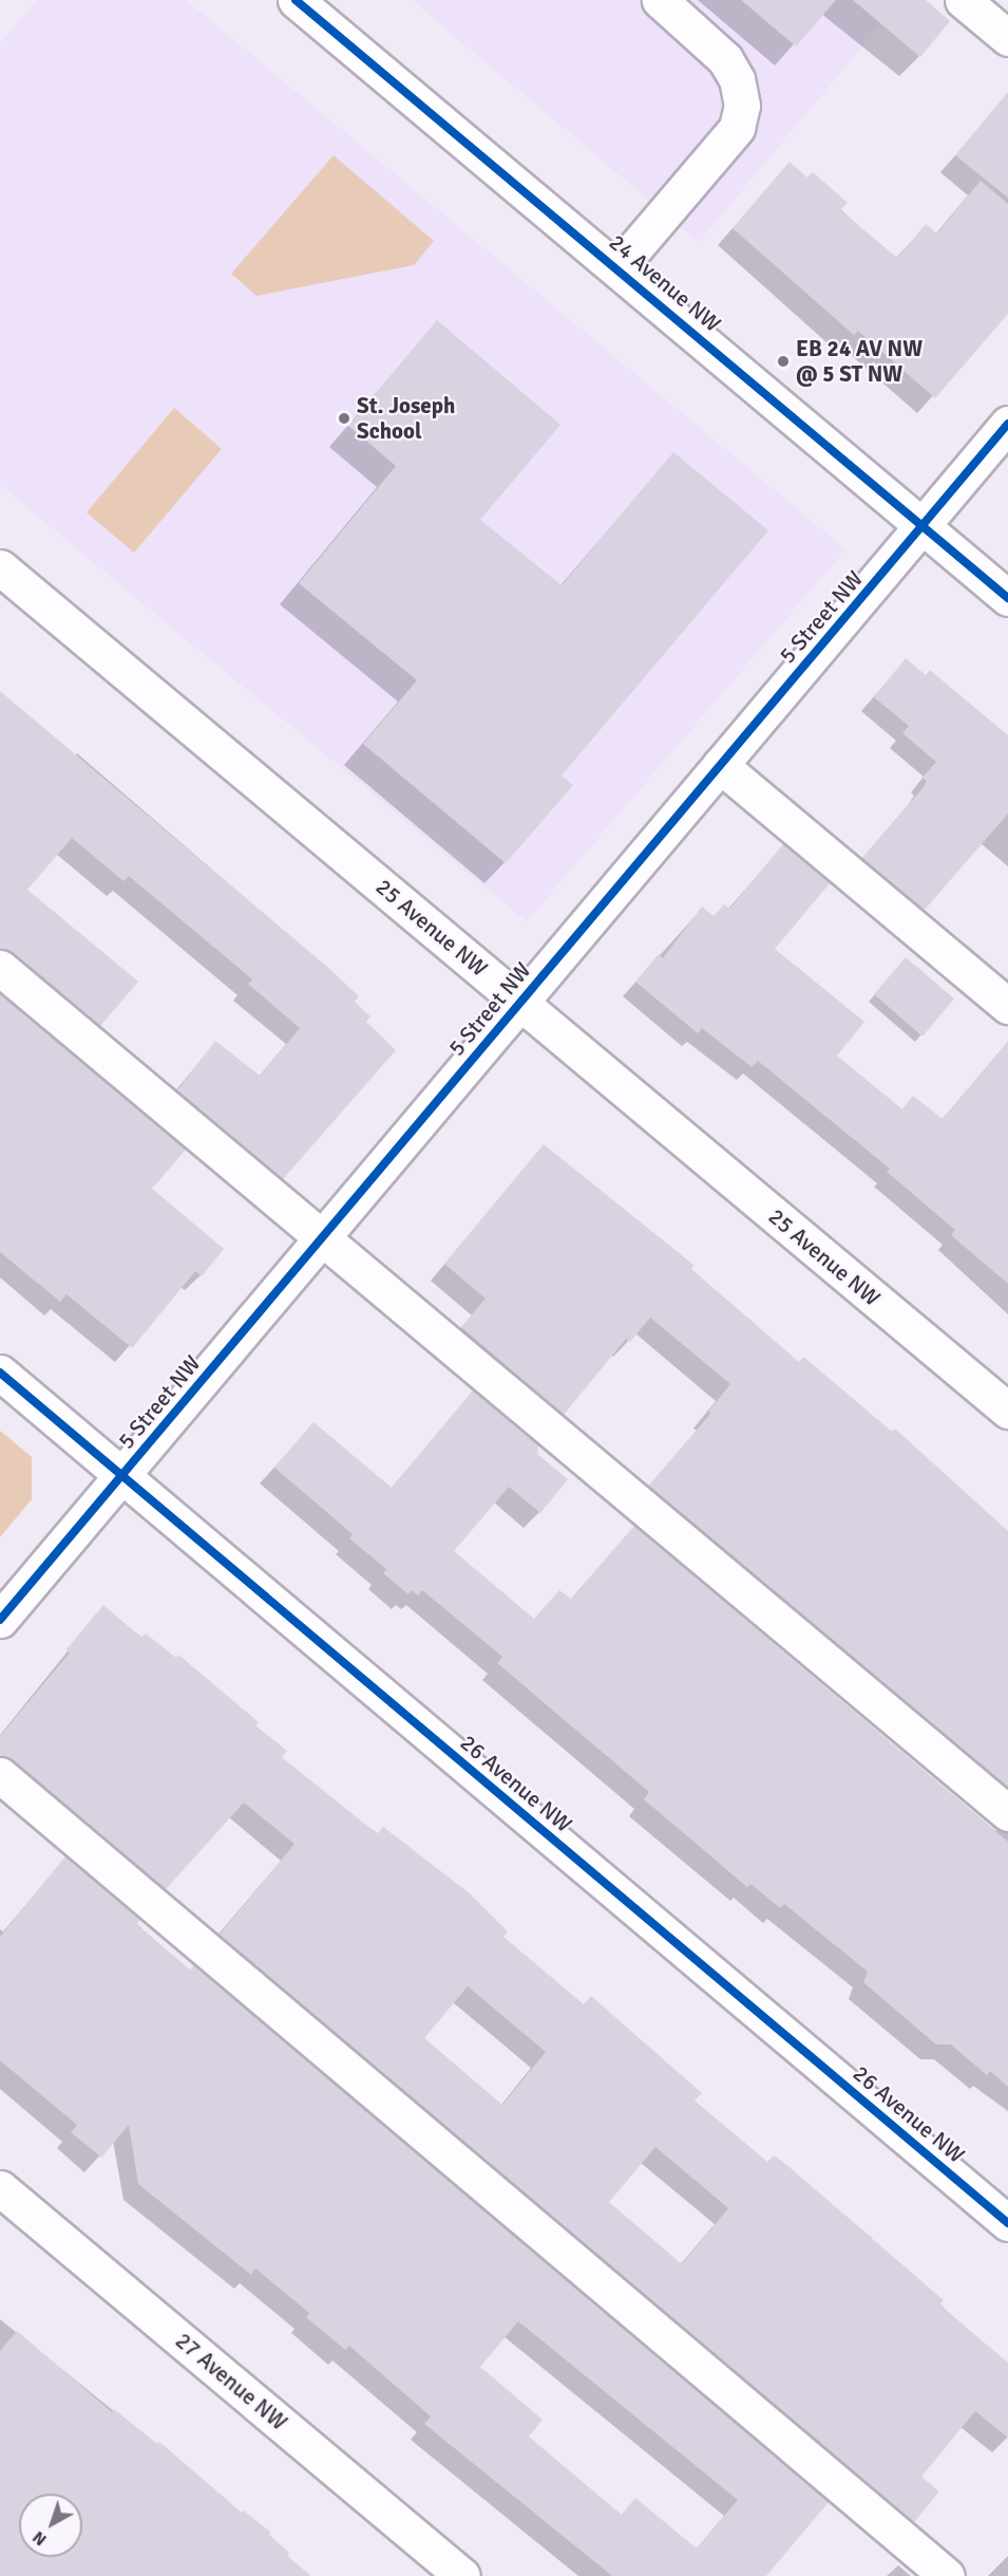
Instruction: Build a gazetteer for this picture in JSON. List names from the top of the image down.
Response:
{
  "streets": {
    "street": [
      "24 Avenue NW",
      "5 Street NW",
      "25 Avenue NW",
      "26 Avenue NW",
      "27 Avenue NW"
    ]
  },
  "crossings": [
    ["24 Avenue NW", "5 Street NW"],
    ["5 Street NW", "25 Avenue NW"],
    ["5 Street NW", "26 Avenue NW"]
  ],
  "places": ["EB 24 AV NW @ 5 ST NW", "St. Joseph School"],
  "north": "bottom left"
}
